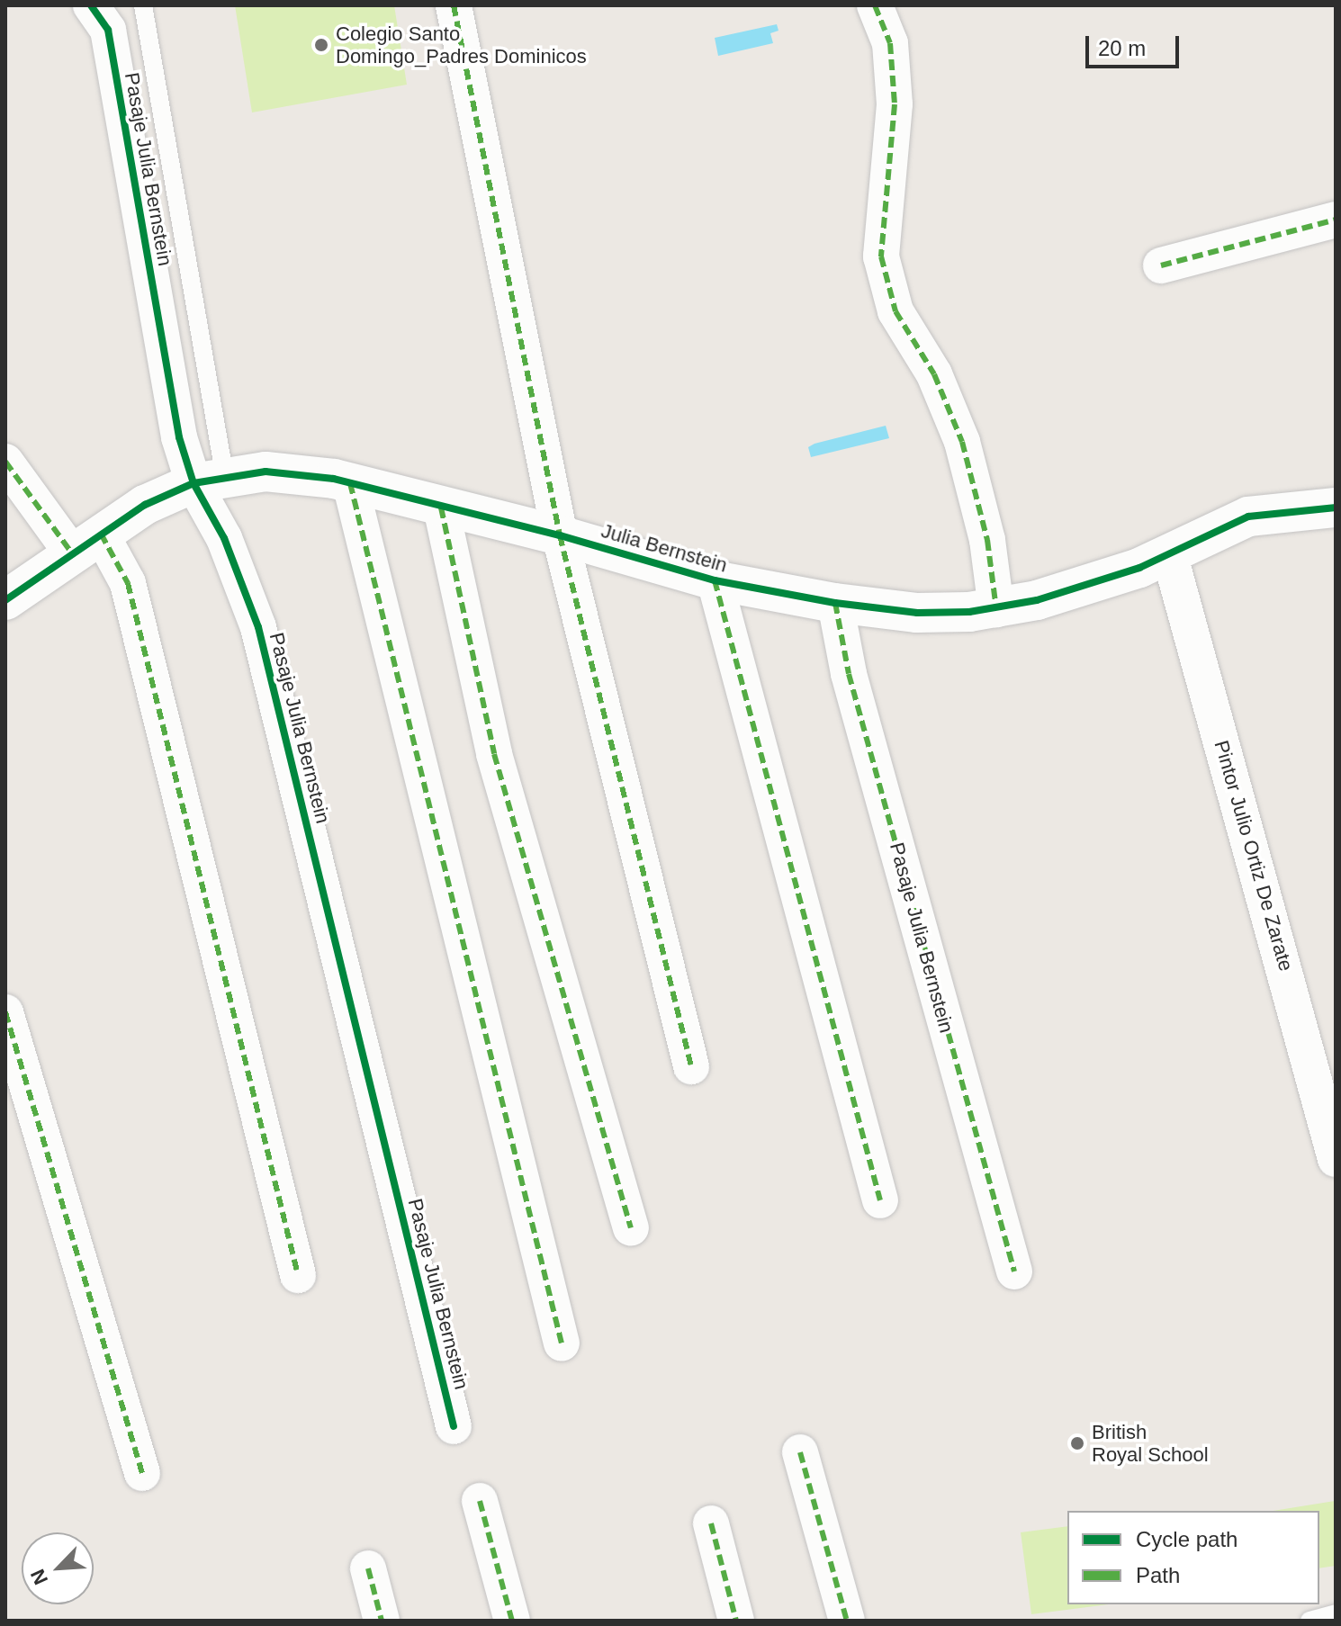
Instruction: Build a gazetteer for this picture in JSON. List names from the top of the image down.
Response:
{
  "streets": {
    "street": ["Pasaje Julia Bernstein", "Julia Bernstein", "Pintor Julio Ortiz De Zarate"]
  },
  "crossings": [
    ["Pasaje Julia Bernstein", "Julia Bernstein"],
    ["Julia Bernstein", "Pintor Julio Ortiz De Zarate"]
  ],
  "places": ["Colegio Santo Domingo_Padres Dominicos", "British Royal School"],
  "legend": ["Cycle path", "Path"],
  "scale_bar": "20 m",
  "north": "bottom left"
}
